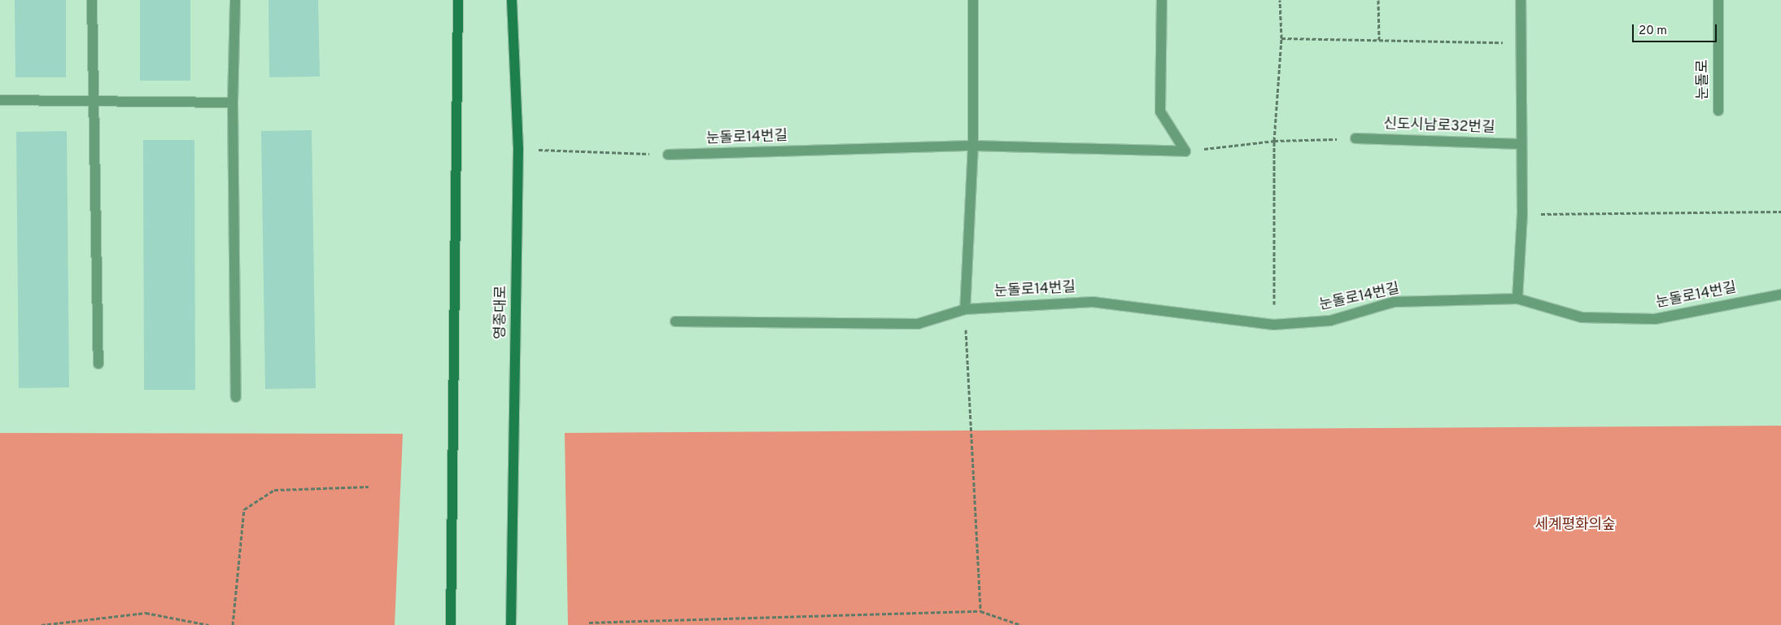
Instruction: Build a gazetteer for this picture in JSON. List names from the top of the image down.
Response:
{
  "streets": {
    "main road": ["영종대로"],
    "street": ["눈돌로", "신도시남로32번길", "눈돌로14번길"]
  },
  "parks": ["세계평화의숲"],
  "scale_bar": "20 m"
}
